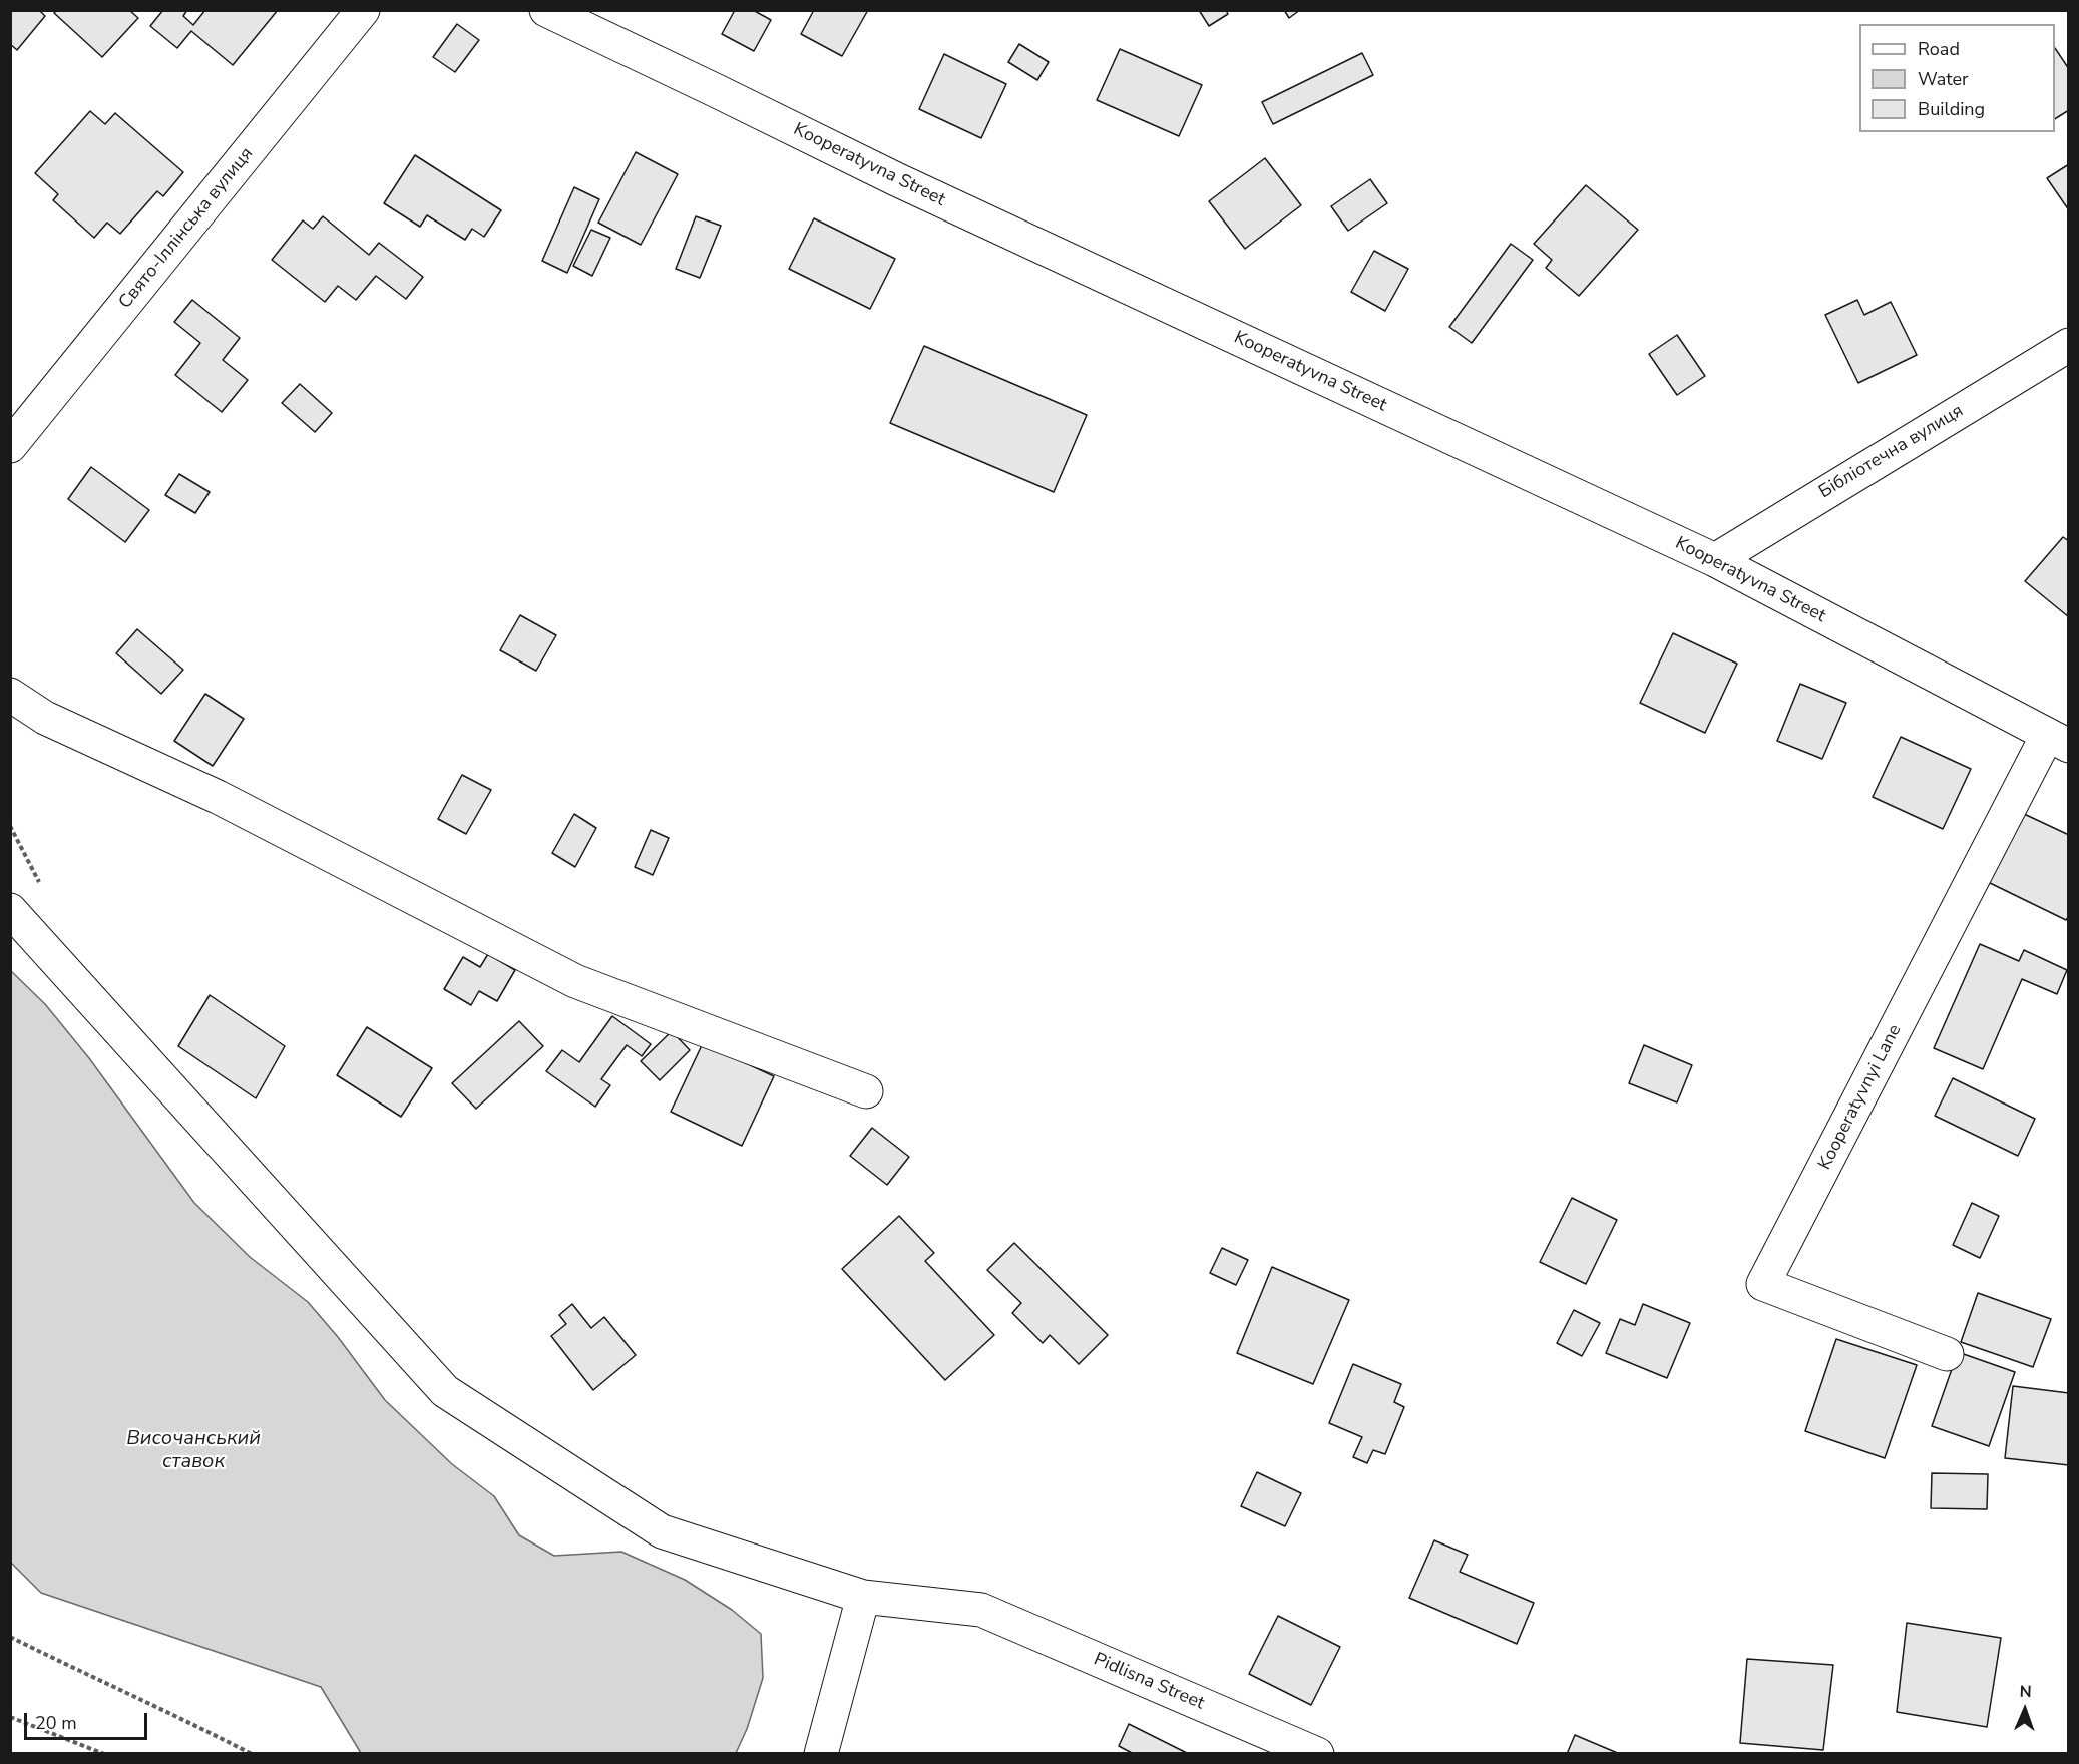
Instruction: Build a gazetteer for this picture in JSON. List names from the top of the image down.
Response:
{
  "streets": {
    "street": [
      "Kooperatyvna Street",
      "Свято-Іллінська вулиця",
      "Бібліотечна вулиця",
      "Kooperatyvnyi Lane",
      "Pidlisna Street"
    ]
  },
  "crossings": [
    ["Kooperatyvna Street", "Бібліотечна вулиця"],
    ["Kooperatyvna Street", "Kooperatyvnyi Lane"]
  ],
  "water": ["Височанський ставок"],
  "legend": ["Road", "Water", "Building"],
  "scale_bar": "20 m",
  "north": "top"
}
